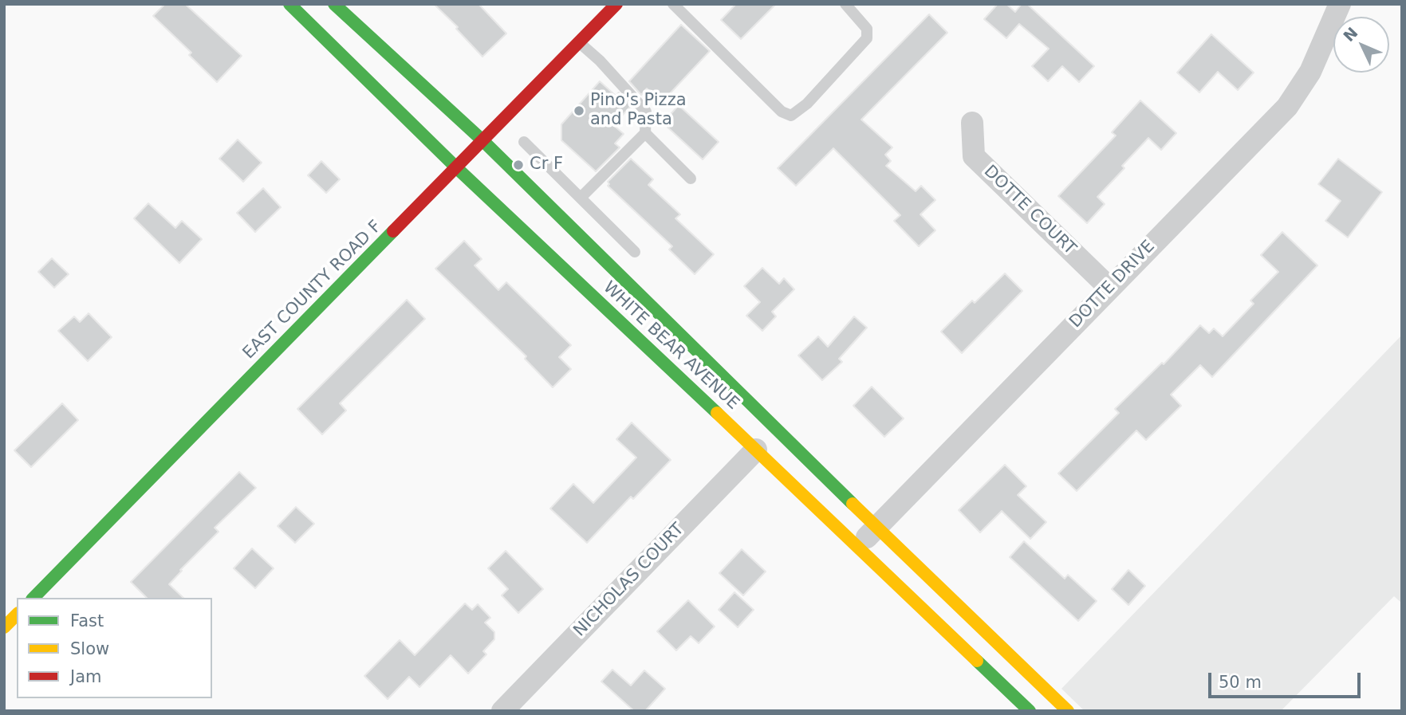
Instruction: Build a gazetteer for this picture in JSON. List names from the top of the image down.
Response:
{
  "streets": {
    "main road": ["EAST COUNTY ROAD F", "WHITE BEAR AVENUE"],
    "street": ["DOTTE COURT", "DOTTE DRIVE", "NICHOLAS COURT"]
  },
  "crossings": [
    ["DOTTE COURT", "DOTTE DRIVE"],
    ["DOTTE DRIVE", "WHITE BEAR AVENUE"],
    ["EAST COUNTY ROAD F", "WHITE BEAR AVENUE"],
    ["WHITE BEAR AVENUE", "NICHOLAS COURT"]
  ],
  "places": ["Pino's Pizza and Pasta", "Cr F"],
  "legend": ["Fast", "Slow", "Jam"],
  "scale_bar": "50 m",
  "north": "top left"
}
